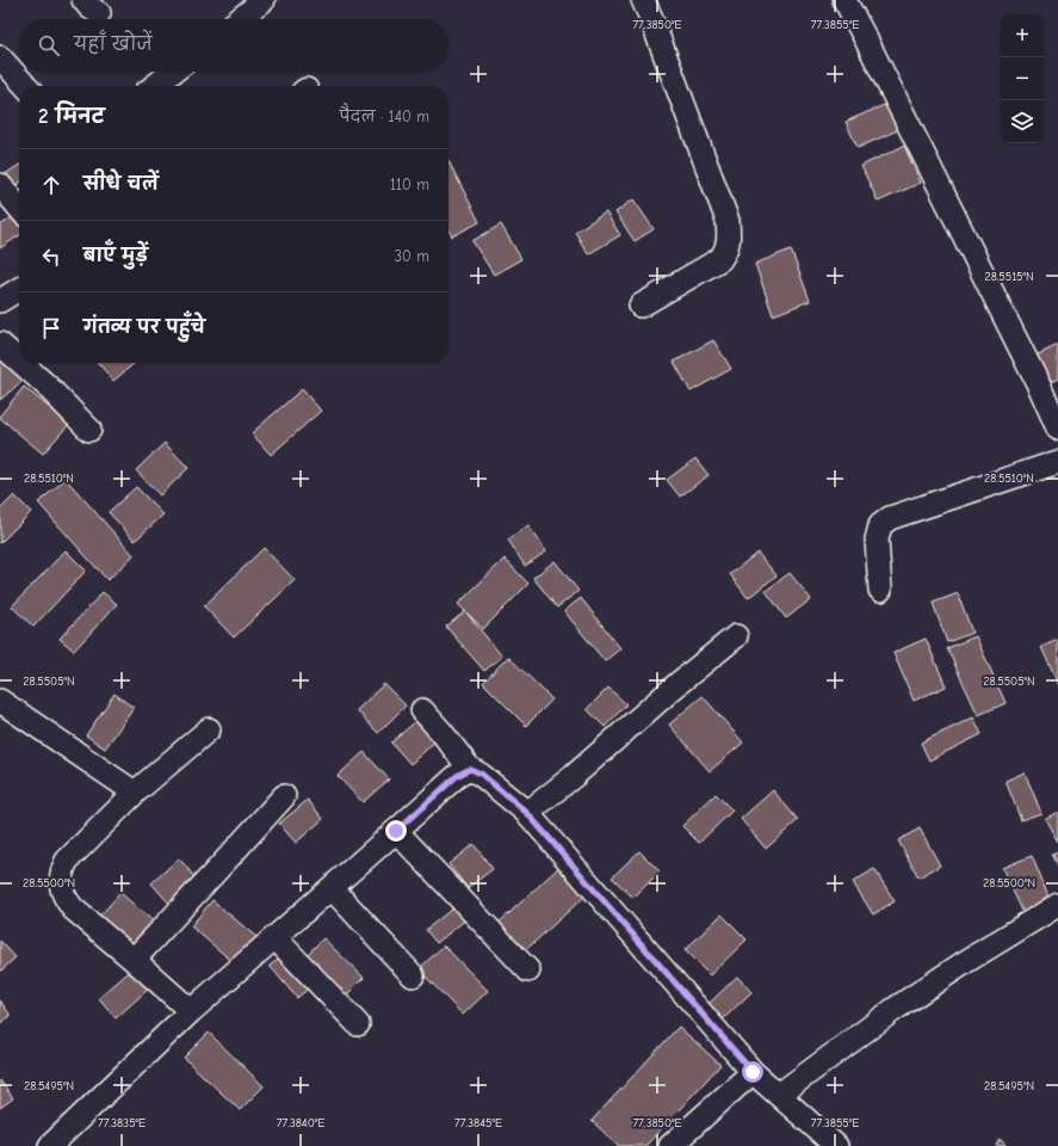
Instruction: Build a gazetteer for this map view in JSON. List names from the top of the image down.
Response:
{
  "page": {
    "map_buttons": ["+", "−"],
    "search": "यहाँ खोजें",
    "heading": ["2 मिनट", "पैदल · 140 m"],
    "list": [
      ["सीधे चलें", "110 m"],
      ["बाएँ मुड़ें", "30 m"],
      "गंतव्य पर पहुँचे"
    ]
  },
  "coordinates": [
    "77.3850°E",
    "77.3855°E",
    "28.5515°N",
    "28.5510°N",
    "28.5505°N",
    "28.5500°N",
    "28.5495°N",
    "77.3835°E",
    "77.3840°E",
    "77.3845°E"
  ]
}
